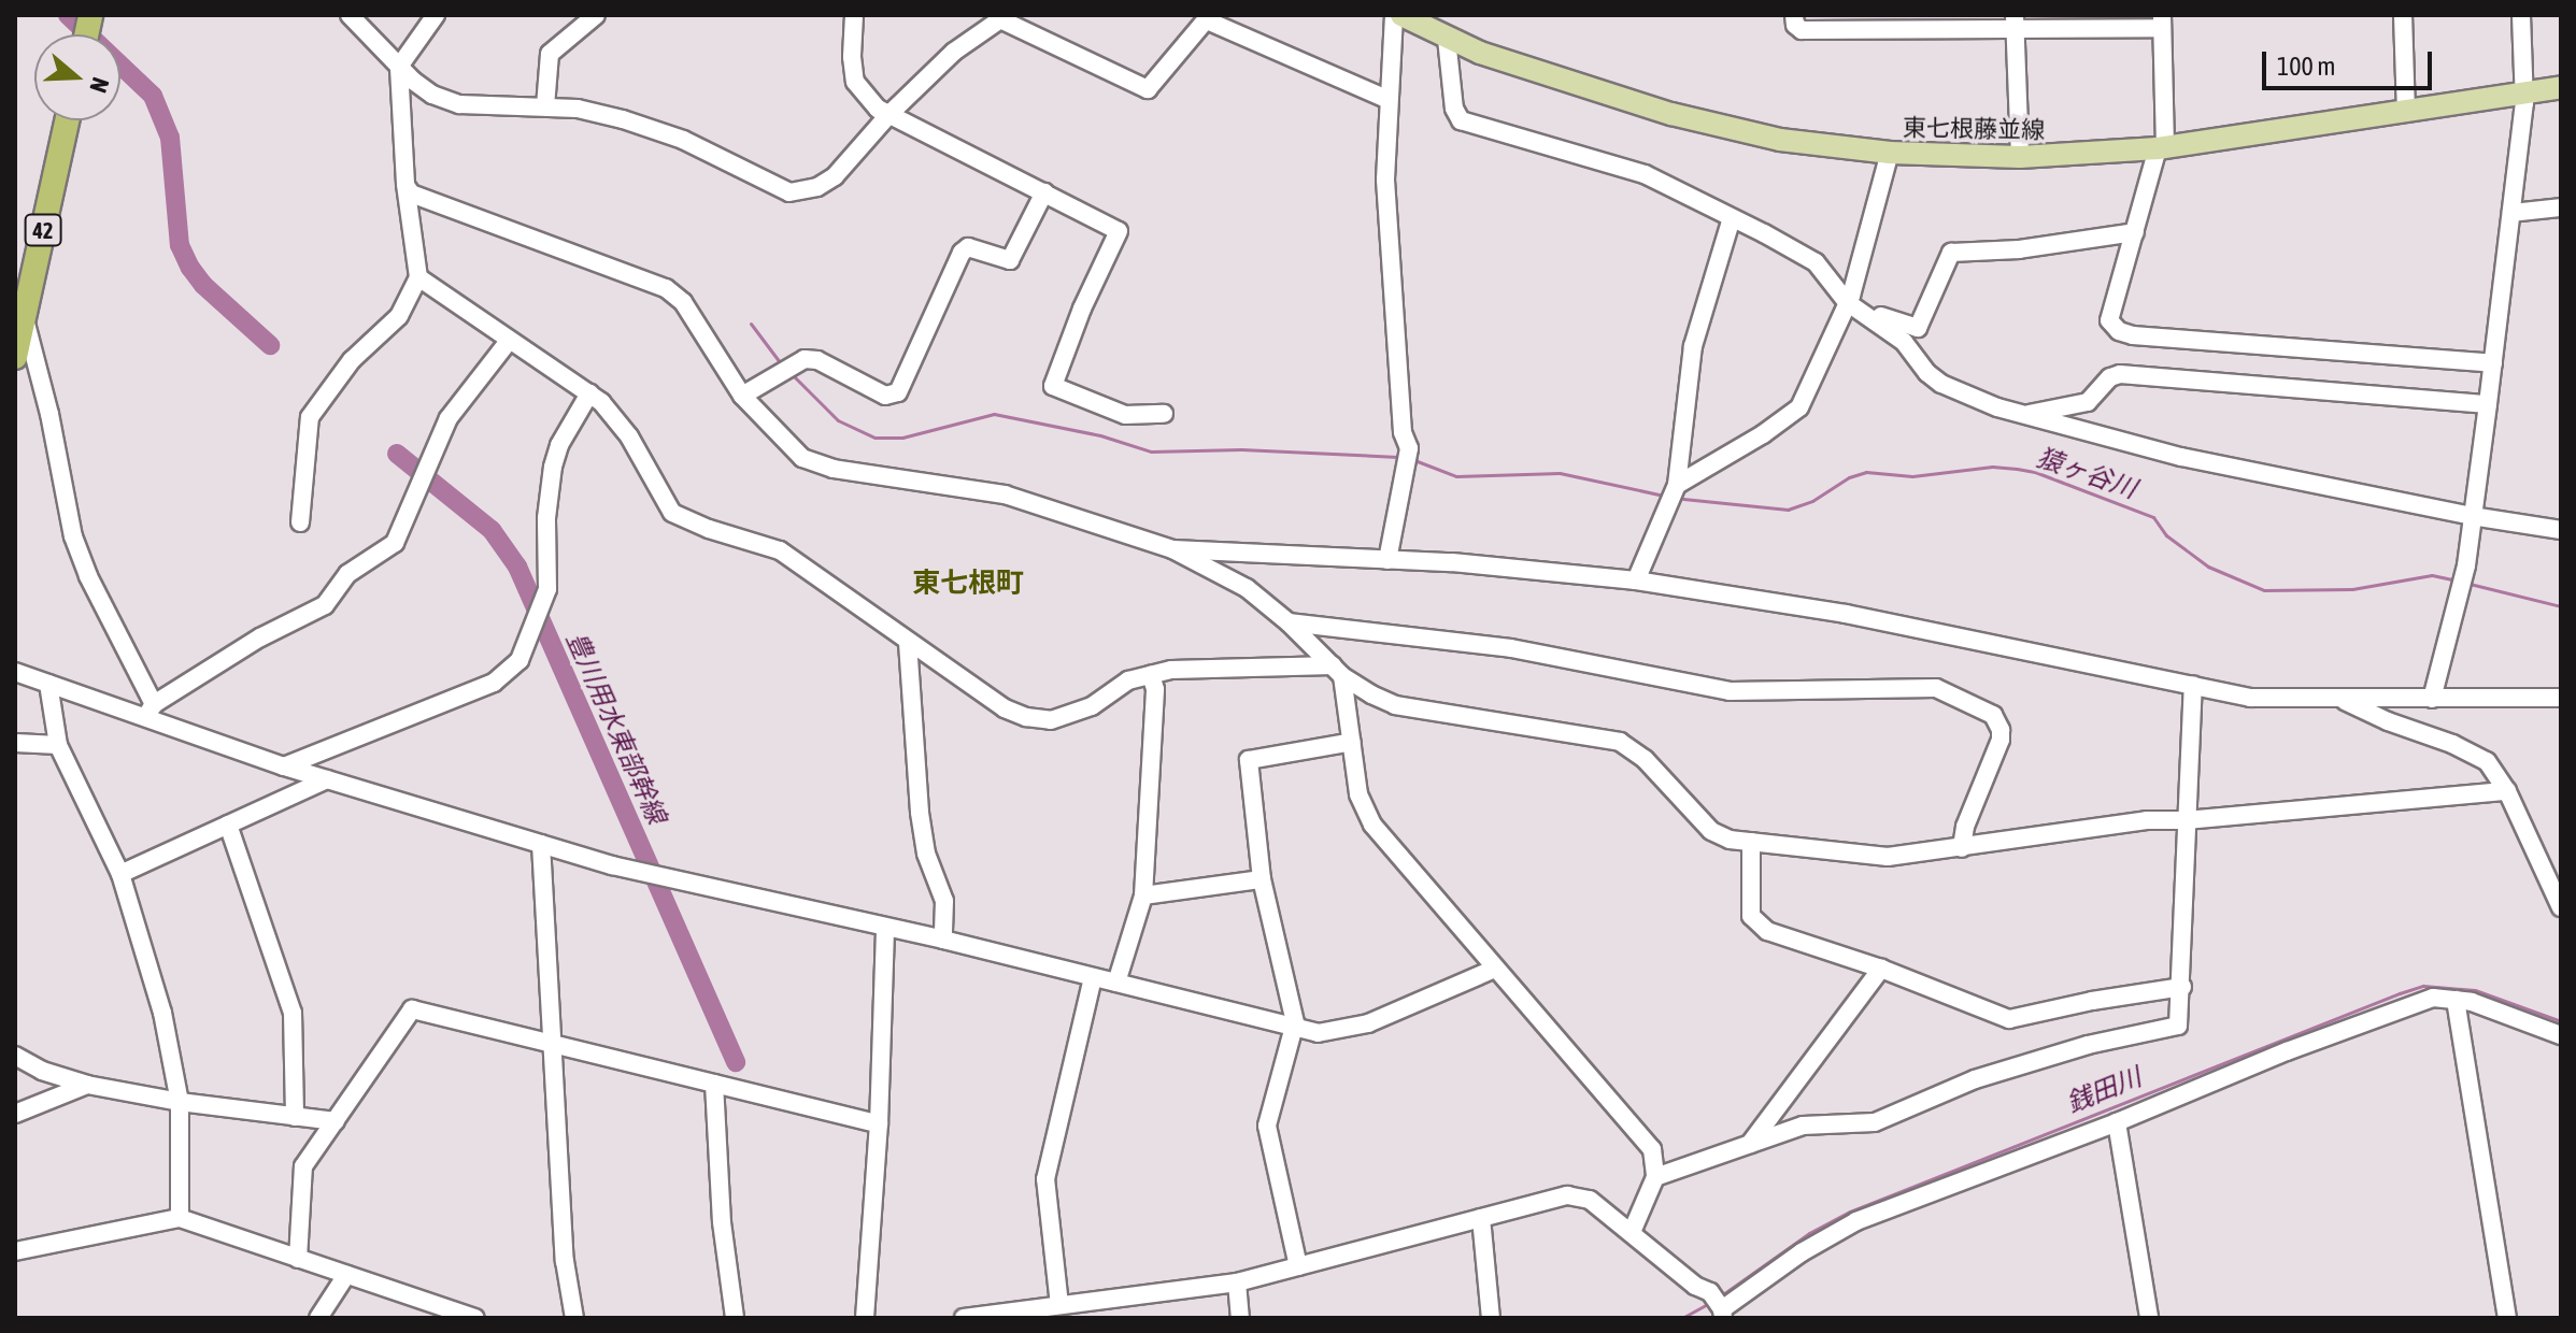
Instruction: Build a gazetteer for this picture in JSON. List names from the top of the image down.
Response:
{
  "streets": {
    "highway": ["42"],
    "main road": ["東七根藤並線"]
  },
  "districts": ["東七根町"],
  "water": ["猿ヶ谷川", "豊川用水東部幹線", "銭田川"],
  "scale_bar": "100 m",
  "north": "right"
}
